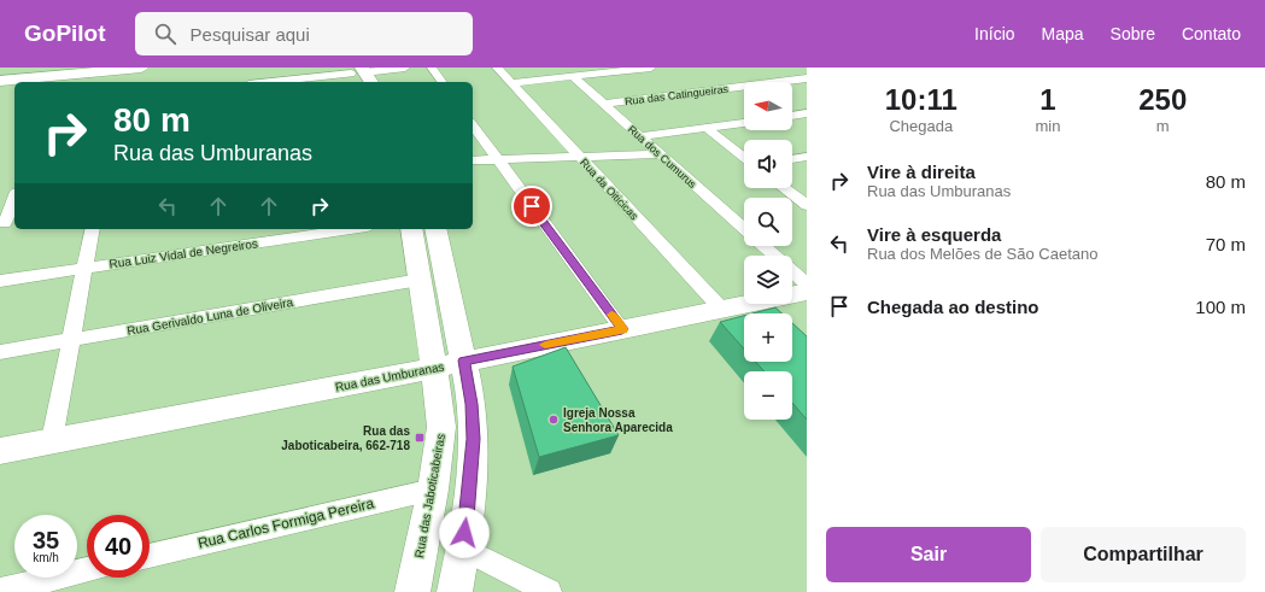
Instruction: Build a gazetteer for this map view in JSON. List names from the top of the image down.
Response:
{
  "streets": {
    "street": [
      "Rua das Catingueiras",
      "Rua dos Cumurus",
      "Rua da Oiticicas",
      "Rua Luiz Vidal de Negreiros",
      "Rua Gerivaldo Luna de Oliveira",
      "Rua das Umburanas",
      "Rua das Jaboticabeiras",
      "Rua Carlos Formiga Pereira"
    ]
  },
  "crossings": [
    ["Rua das Catingueiras", "Rua dos Cumurus"],
    ["Rua da Oiticicas", "Rua das Umburanas"],
    ["Rua Gerivaldo Luna de Oliveira", "Rua das Jaboticabeiras"],
    ["Rua das Umburanas", "Rua das Jaboticabeiras"],
    ["Rua das Jaboticabeiras", "Rua Carlos Formiga Pereira"]
  ],
  "places": {
    "other": ["Igreja Nossa Senhora Aparecida"],
    "transit": ["Rua das Jaboticabeira, 662-718"]
  },
  "north": "left",
  "page": {
    "header": "GoPilot",
    "search": "Pesquisar aqui",
    "nav": [
      "Início",
      "Mapa",
      "Sobre",
      "Contato"
    ],
    "eta": [
      "10:11",
      "Chegada",
      "1",
      "min",
      "250",
      "m"
    ],
    "map_buttons": ["+", "−"],
    "turn": ["80 m", "Rua das Umburanas"],
    "list": [
      {
        "name": "Vire à direita",
        "note": "Rua das Umburanas",
        "value": "80 m"
      },
      {
        "name": "Vire à esquerda",
        "note": "Rua dos Melões de São Caetano",
        "value": "70 m"
      },
      {
        "name": "Chegada ao destino",
        "value": "100 m"
      }
    ],
    "speed": "35 km/h",
    "limit": "40",
    "buttons": ["Sair", "Compartilhar"]
  }
}
